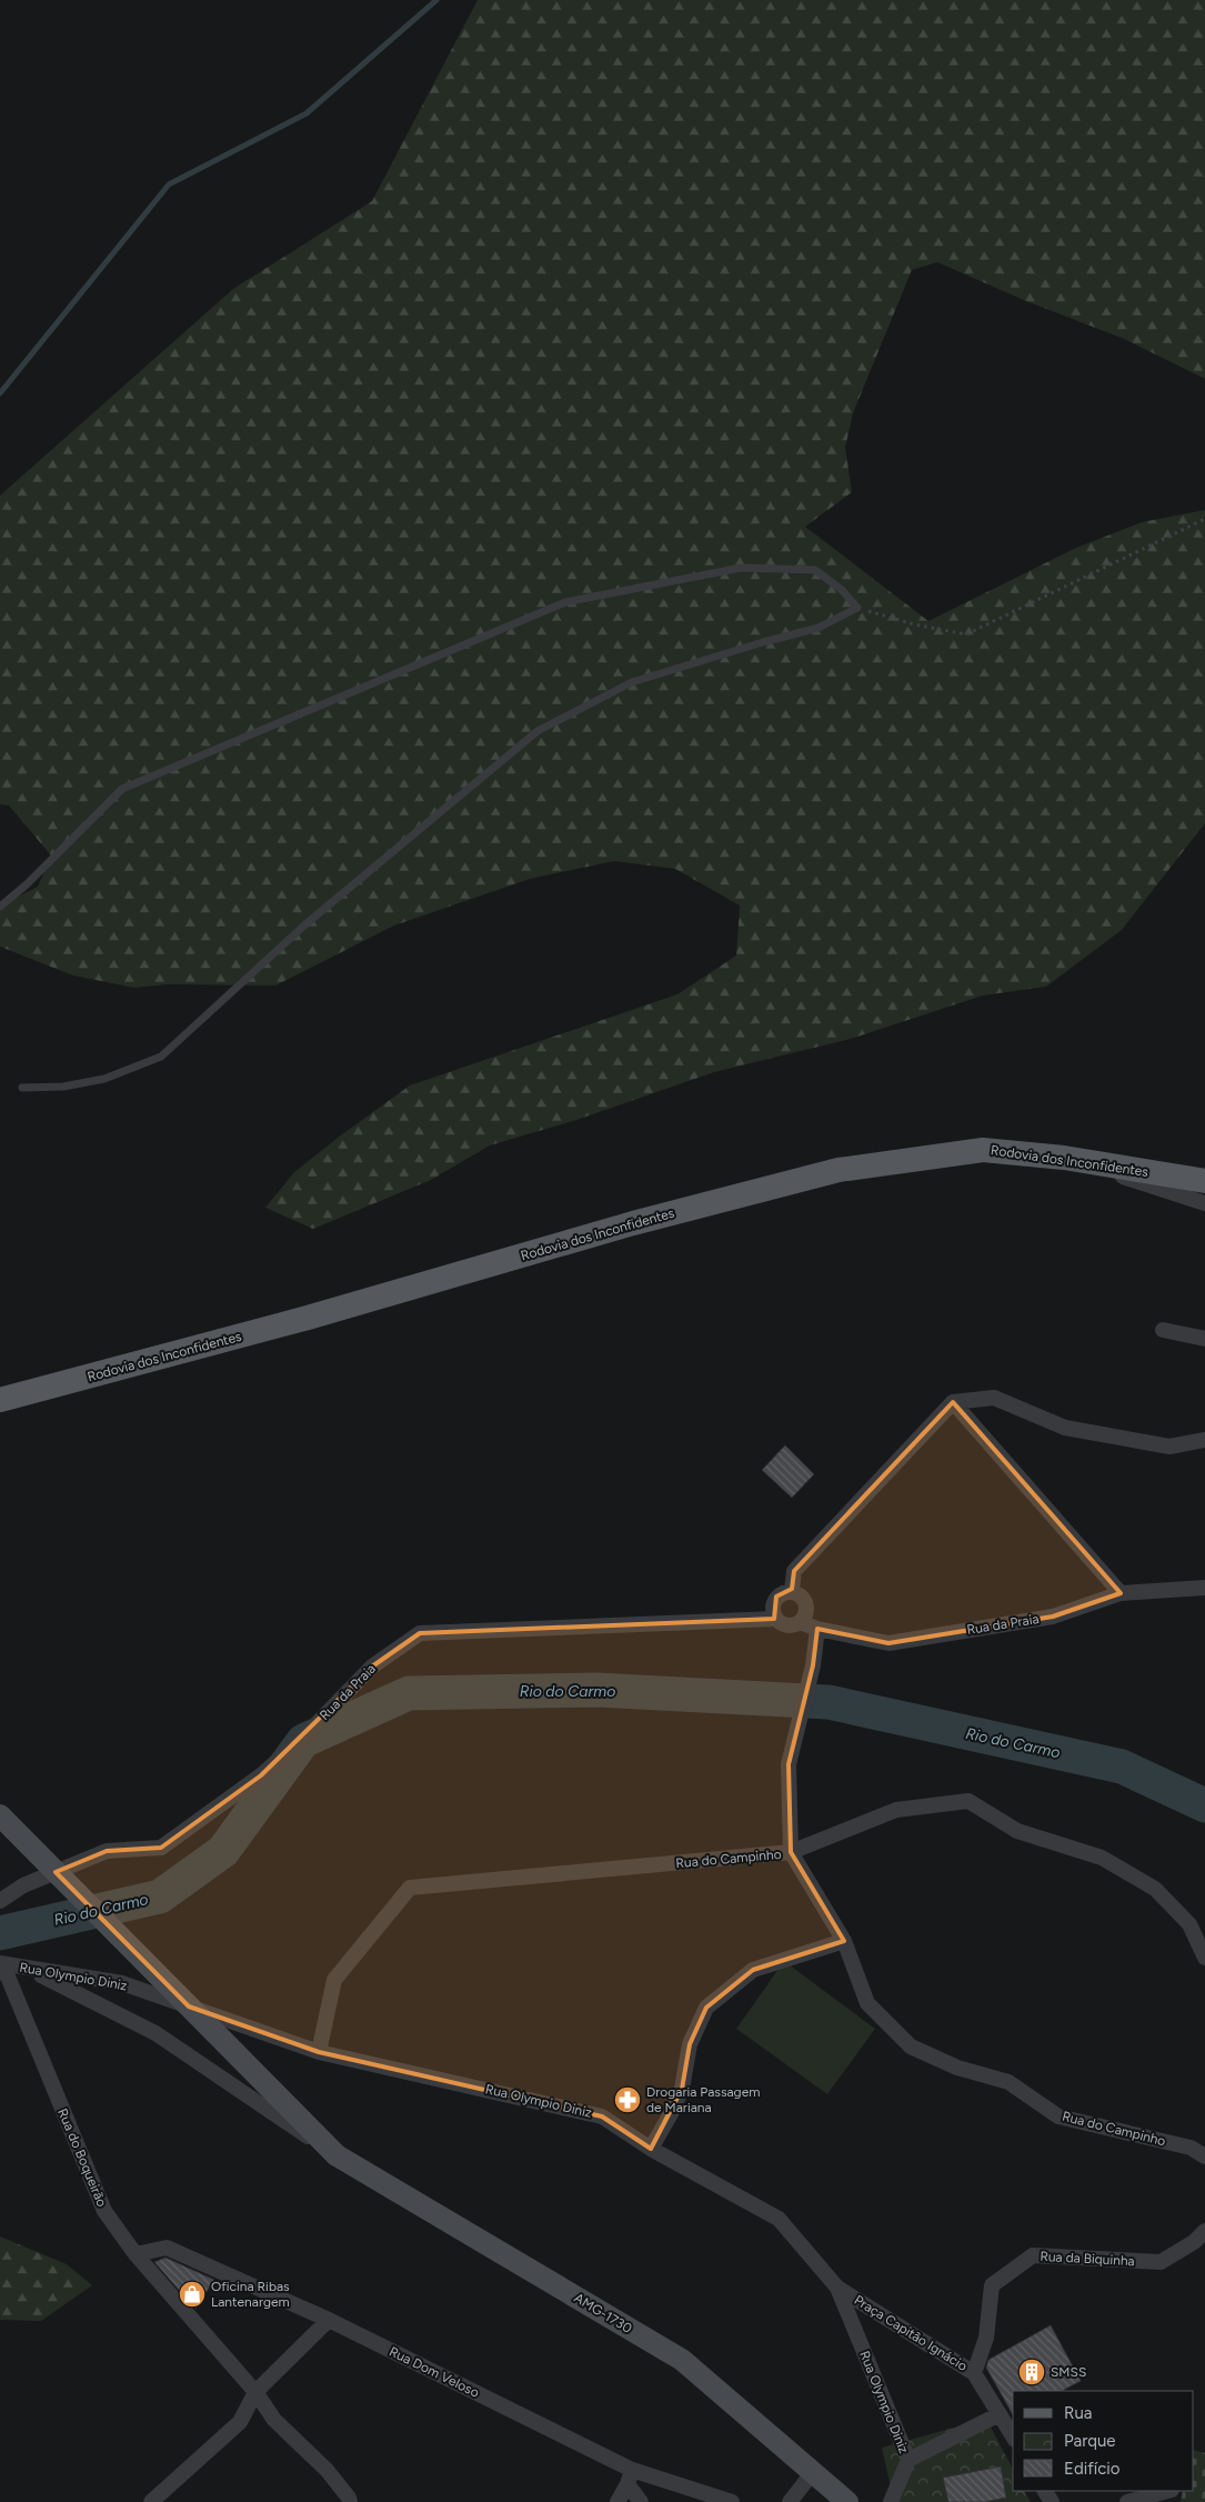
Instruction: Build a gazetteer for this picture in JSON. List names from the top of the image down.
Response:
{
  "streets": {
    "main road": ["Rodovia dos Inconfidentes", "AMG-1730"],
    "street": [
      "Rua da Praia",
      "Rua do Campinho",
      "Rua Olympio Diniz",
      "Rua do Boqueirão",
      "Rua da Biquinha",
      "Praça Capitão Ignácio",
      "Rua Dom Veloso"
    ]
  },
  "crossings": [
    ["Rua do Campinho", "Rua Olympio Diniz"],
    ["Rua Olympio Diniz", "Praça Capitão Ignácio"],
    ["Rua do Boqueirão", "Rua Dom Veloso"],
    ["Rua da Biquinha", "Praça Capitão Ignácio"]
  ],
  "water": ["Rio do Carmo"],
  "places": {
    "pharmacy": ["Drogaria Passagem de Mariana"],
    "shop": ["Oficina Ribas Lantenargem"],
    "building": ["SMSS"]
  },
  "legend": ["Rua", "Parque", "Edifício"]
}
